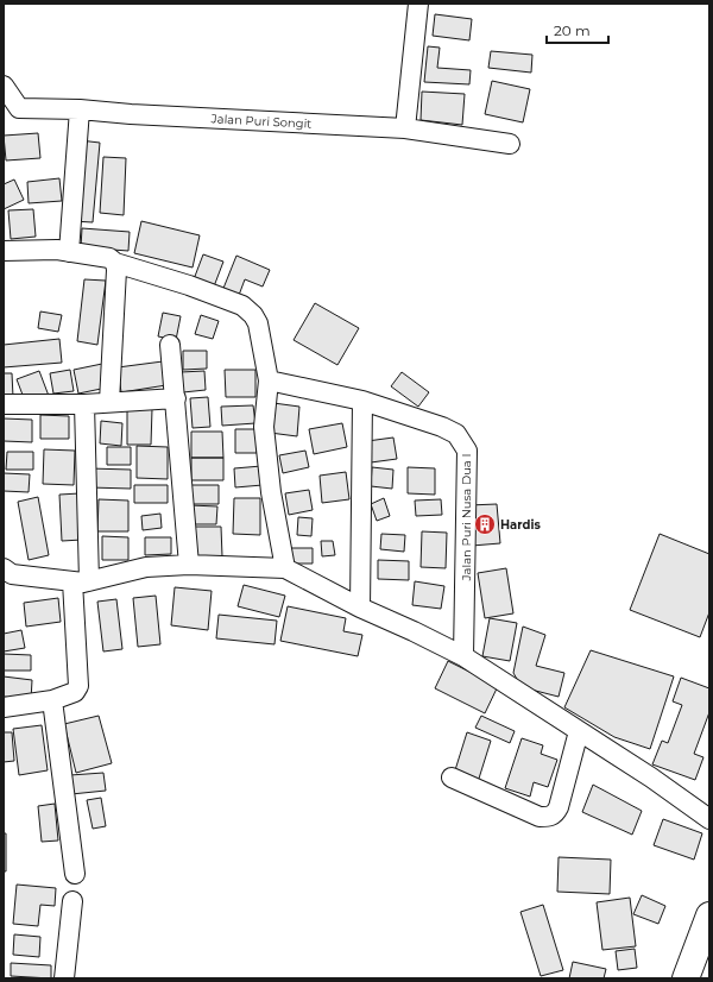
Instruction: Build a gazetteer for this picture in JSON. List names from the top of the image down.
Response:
{
  "streets": {
    "street": ["Jalan Puri Songit", "Jalan Puri Nusa Dua I"]
  },
  "places": {
    "building": ["Hardis"]
  },
  "scale_bar": "20 m"
}
